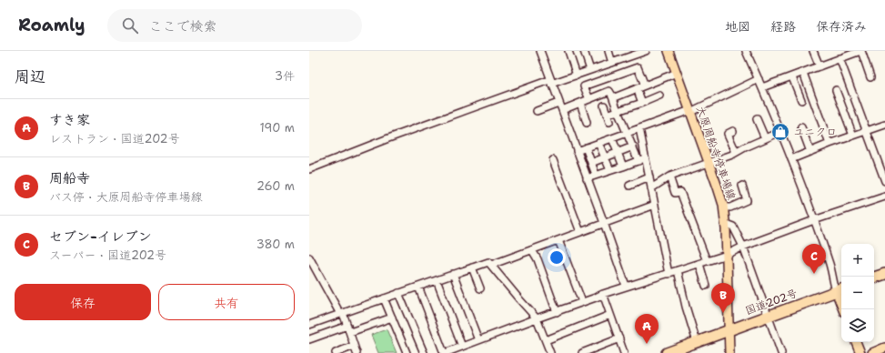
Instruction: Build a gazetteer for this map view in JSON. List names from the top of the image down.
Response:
{
  "streets": {
    "highway": ["国道202号"],
    "main road": ["大原周船寺停車場線"]
  },
  "crossings": [
    ["大原周船寺停車場線", "国道202号"]
  ],
  "places": {
    "shop": ["ユニクロ"]
  },
  "page": {
    "header": "Roamly",
    "search": "ここで検索",
    "nav": ["地図", "経路", "保存済み"],
    "heading": ["周辺", "3件"],
    "list": [
      {
        "mark": "A",
        "name": "すき家",
        "note": "レストラン · 国道202号",
        "value": "190 m"
      },
      {
        "mark": "B",
        "name": "周船寺",
        "note": "バス停 · 大原周船寺停車場線",
        "value": "260 m"
      },
      {
        "mark": "C",
        "name": "セブン-イレブン",
        "note": "スーパー · 国道202号",
        "value": "380 m"
      }
    ],
    "map_buttons": ["+", "−"],
    "pins": ["C", "B", "A"],
    "buttons": ["保存", "共有"]
  }
}
